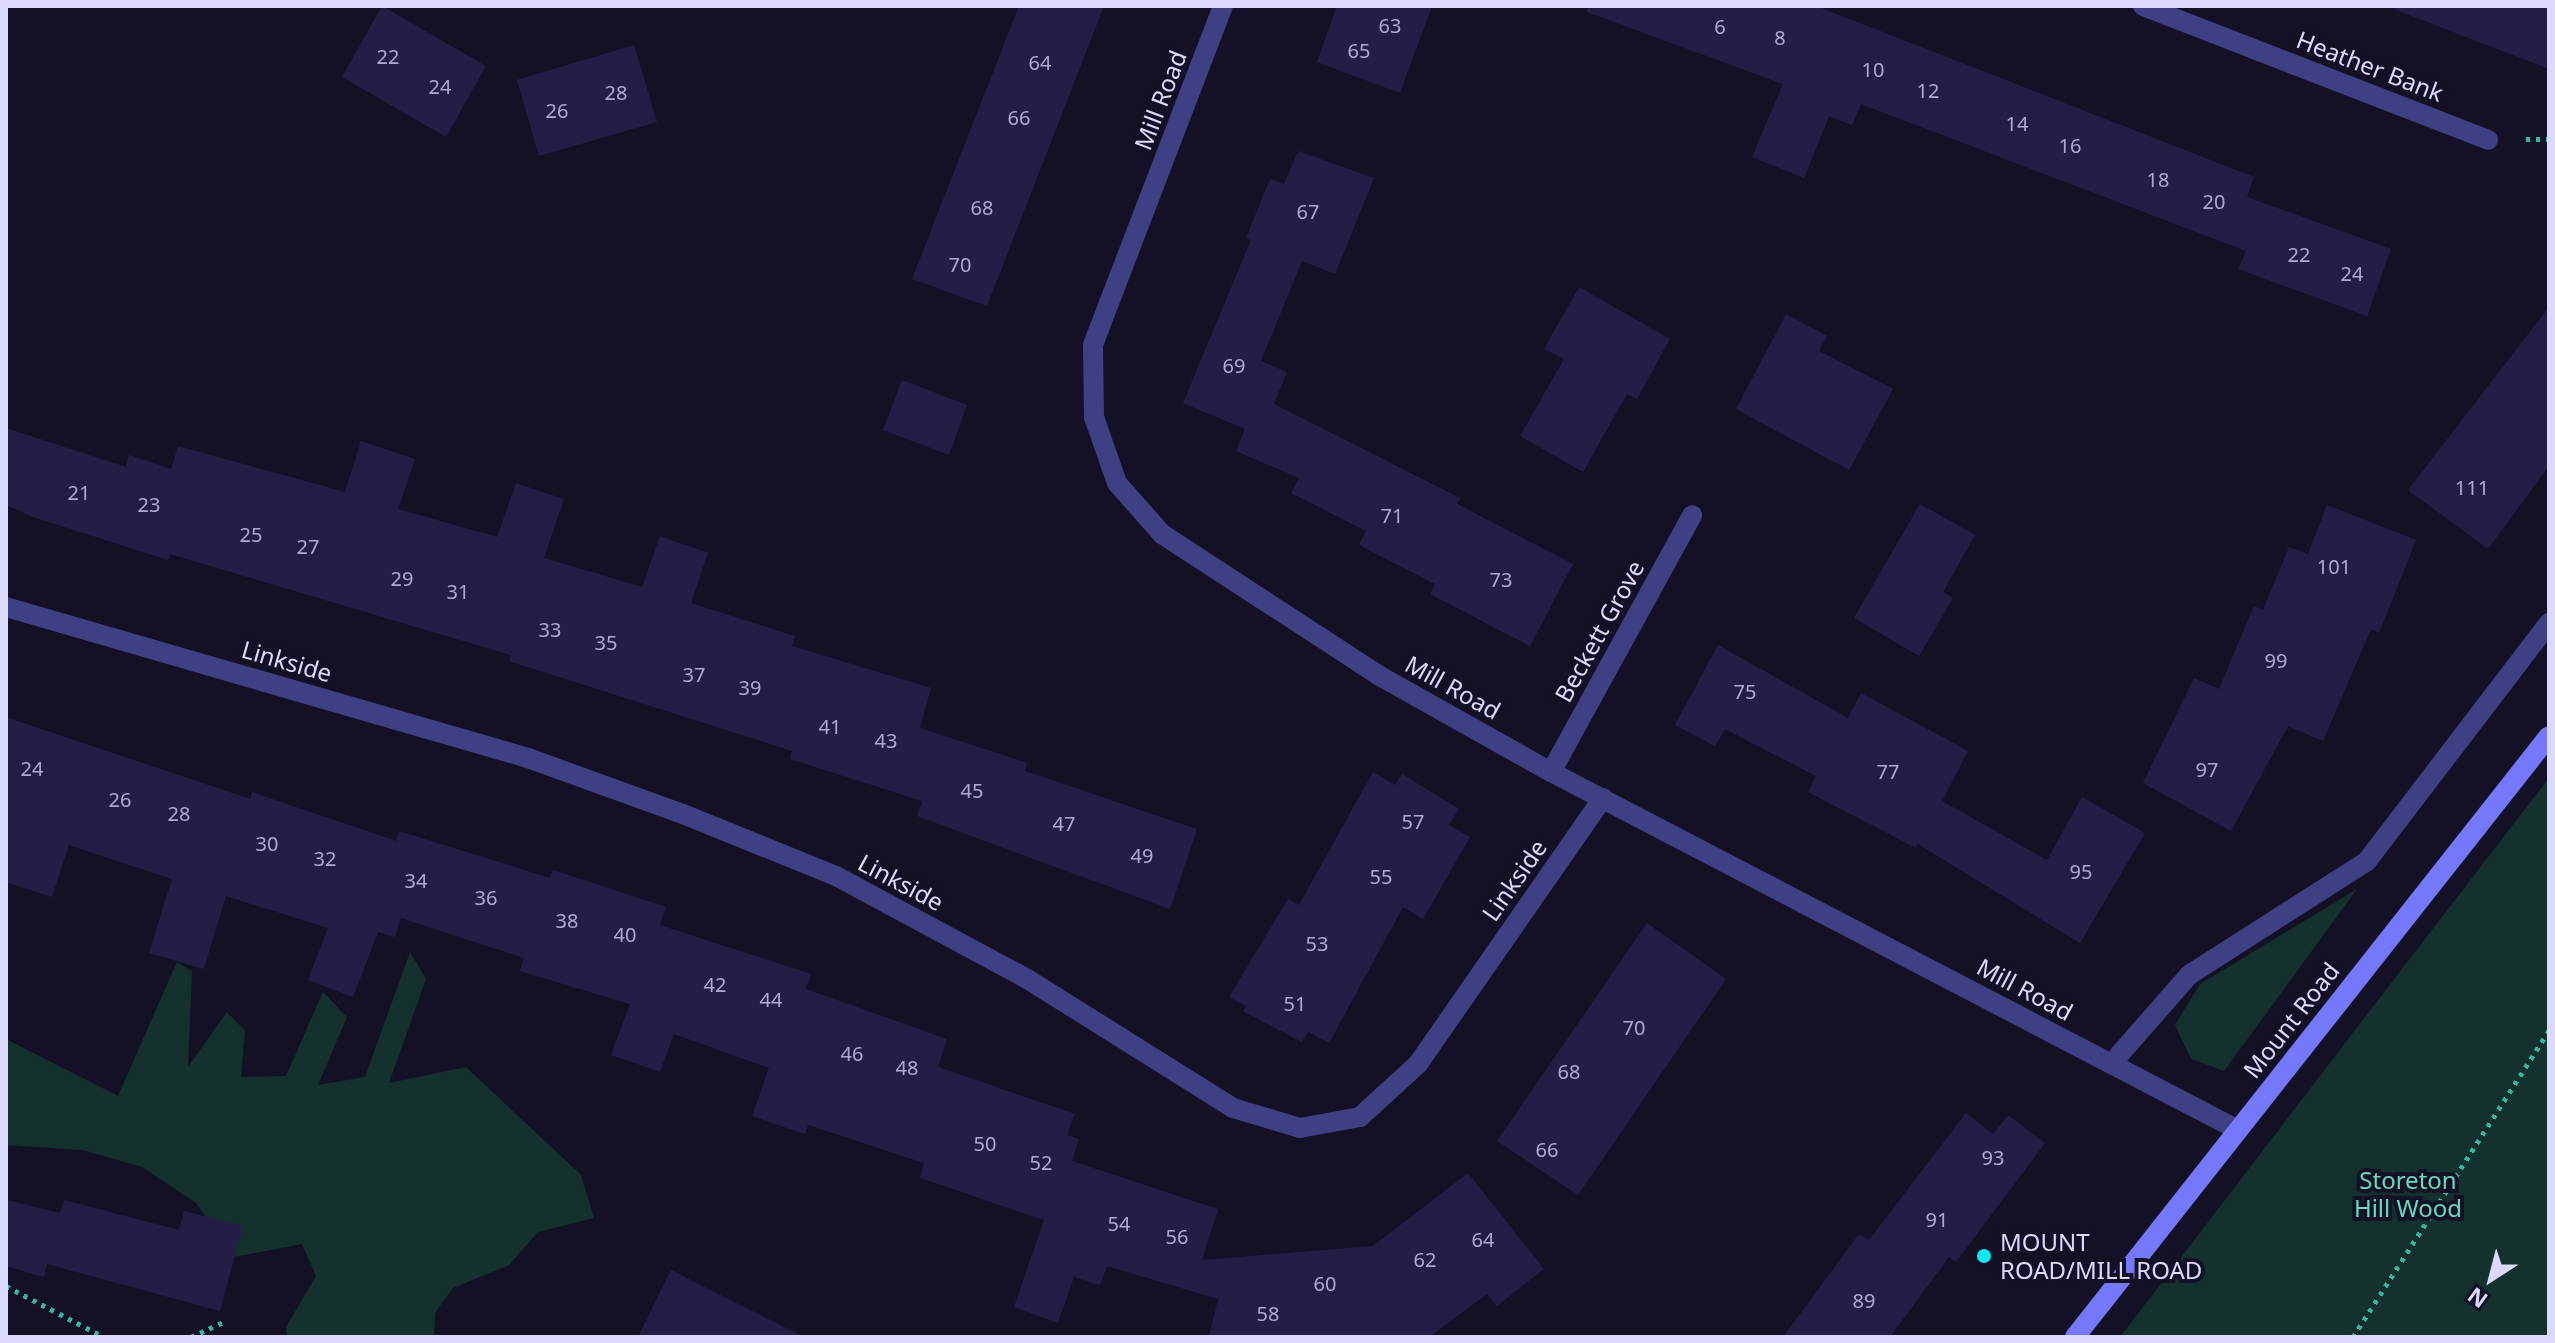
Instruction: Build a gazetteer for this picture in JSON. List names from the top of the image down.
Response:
{
  "streets": {
    "main road": ["Mount Road"],
    "street": [
      "Heather Bank",
      "Mill Road",
      "Beckett Grove",
      "Linkside"
    ]
  },
  "crossings": [
    ["Mill Road", "Beckett Grove"],
    ["Mill Road", "Linkside"],
    ["Mill Road", "Mount Road"]
  ],
  "parks": ["Storeton Hill Wood"],
  "places": ["MOUNT ROAD/MILL ROAD"],
  "house_numbers": [
    "63",
    "6",
    "8",
    "65",
    "22",
    "64",
    "10",
    "24",
    "12",
    "28",
    "26",
    "66",
    "14",
    "16",
    "18",
    "20",
    "68",
    "67",
    "22",
    "70",
    "24",
    "69",
    "111",
    "21",
    "23",
    "71",
    "25",
    "27",
    "101",
    "29",
    "73",
    "31",
    "33",
    "35",
    "99",
    "37",
    "39",
    "75",
    "41",
    "43",
    "24",
    "97",
    "77",
    "45",
    "26",
    "28",
    "57",
    "47",
    "30",
    "49",
    "32",
    "95",
    "55",
    "34",
    "36",
    "38",
    "40",
    "53",
    "42",
    "44",
    "51",
    "70",
    "46",
    "48",
    "68",
    "50",
    "66",
    "93",
    "52",
    "91",
    "54",
    "56",
    "64",
    "62",
    "60",
    "89",
    "58"
  ],
  "north": "bottom left"
}
